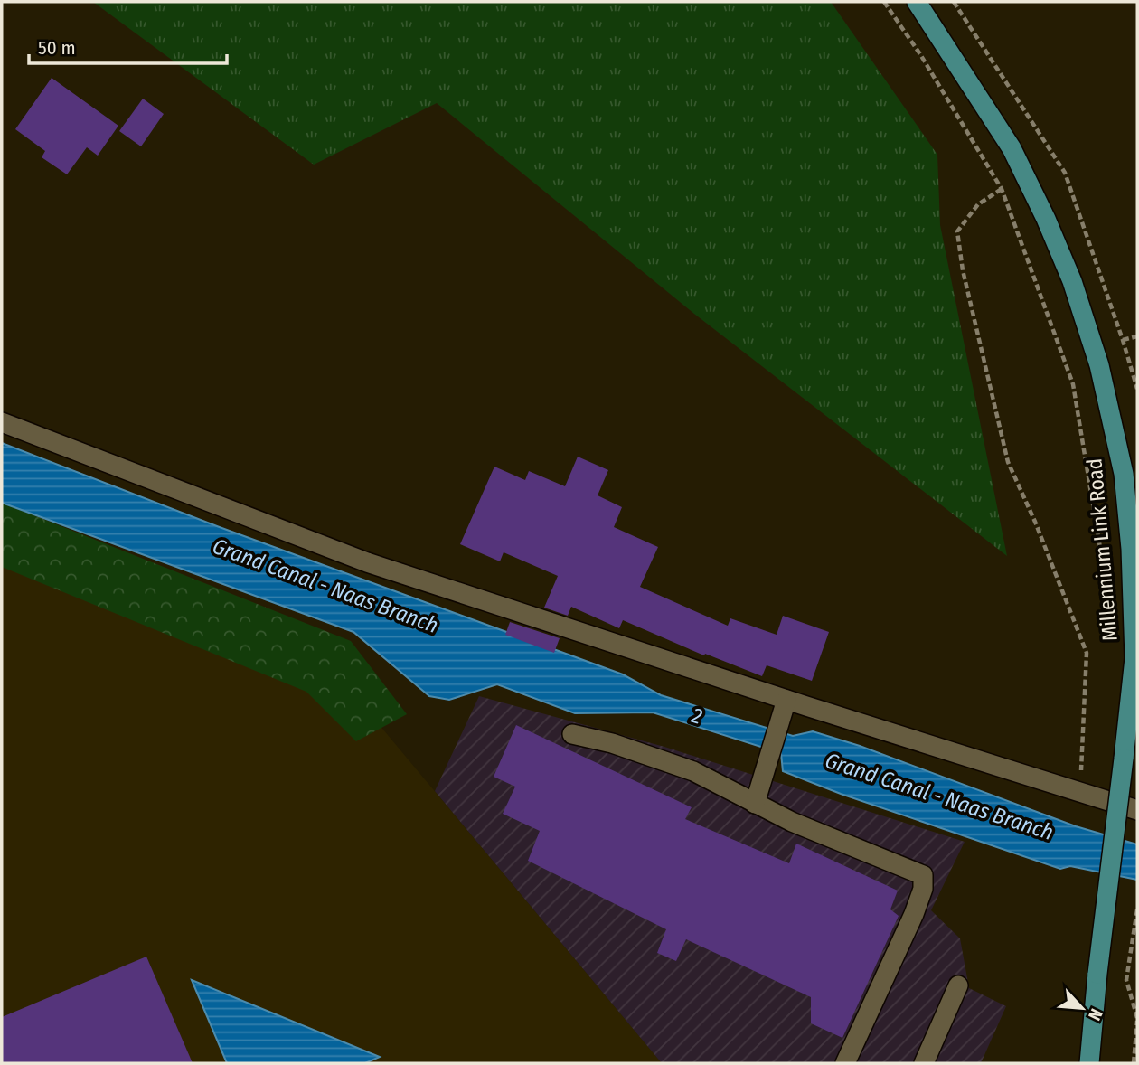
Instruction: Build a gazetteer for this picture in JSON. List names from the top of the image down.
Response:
{
  "streets": {
    "main road": ["Millennium Link Road"]
  },
  "water": ["Grand Canal - Naas Branch", "2"],
  "scale_bar": "50 m",
  "north": "bottom right"
}
